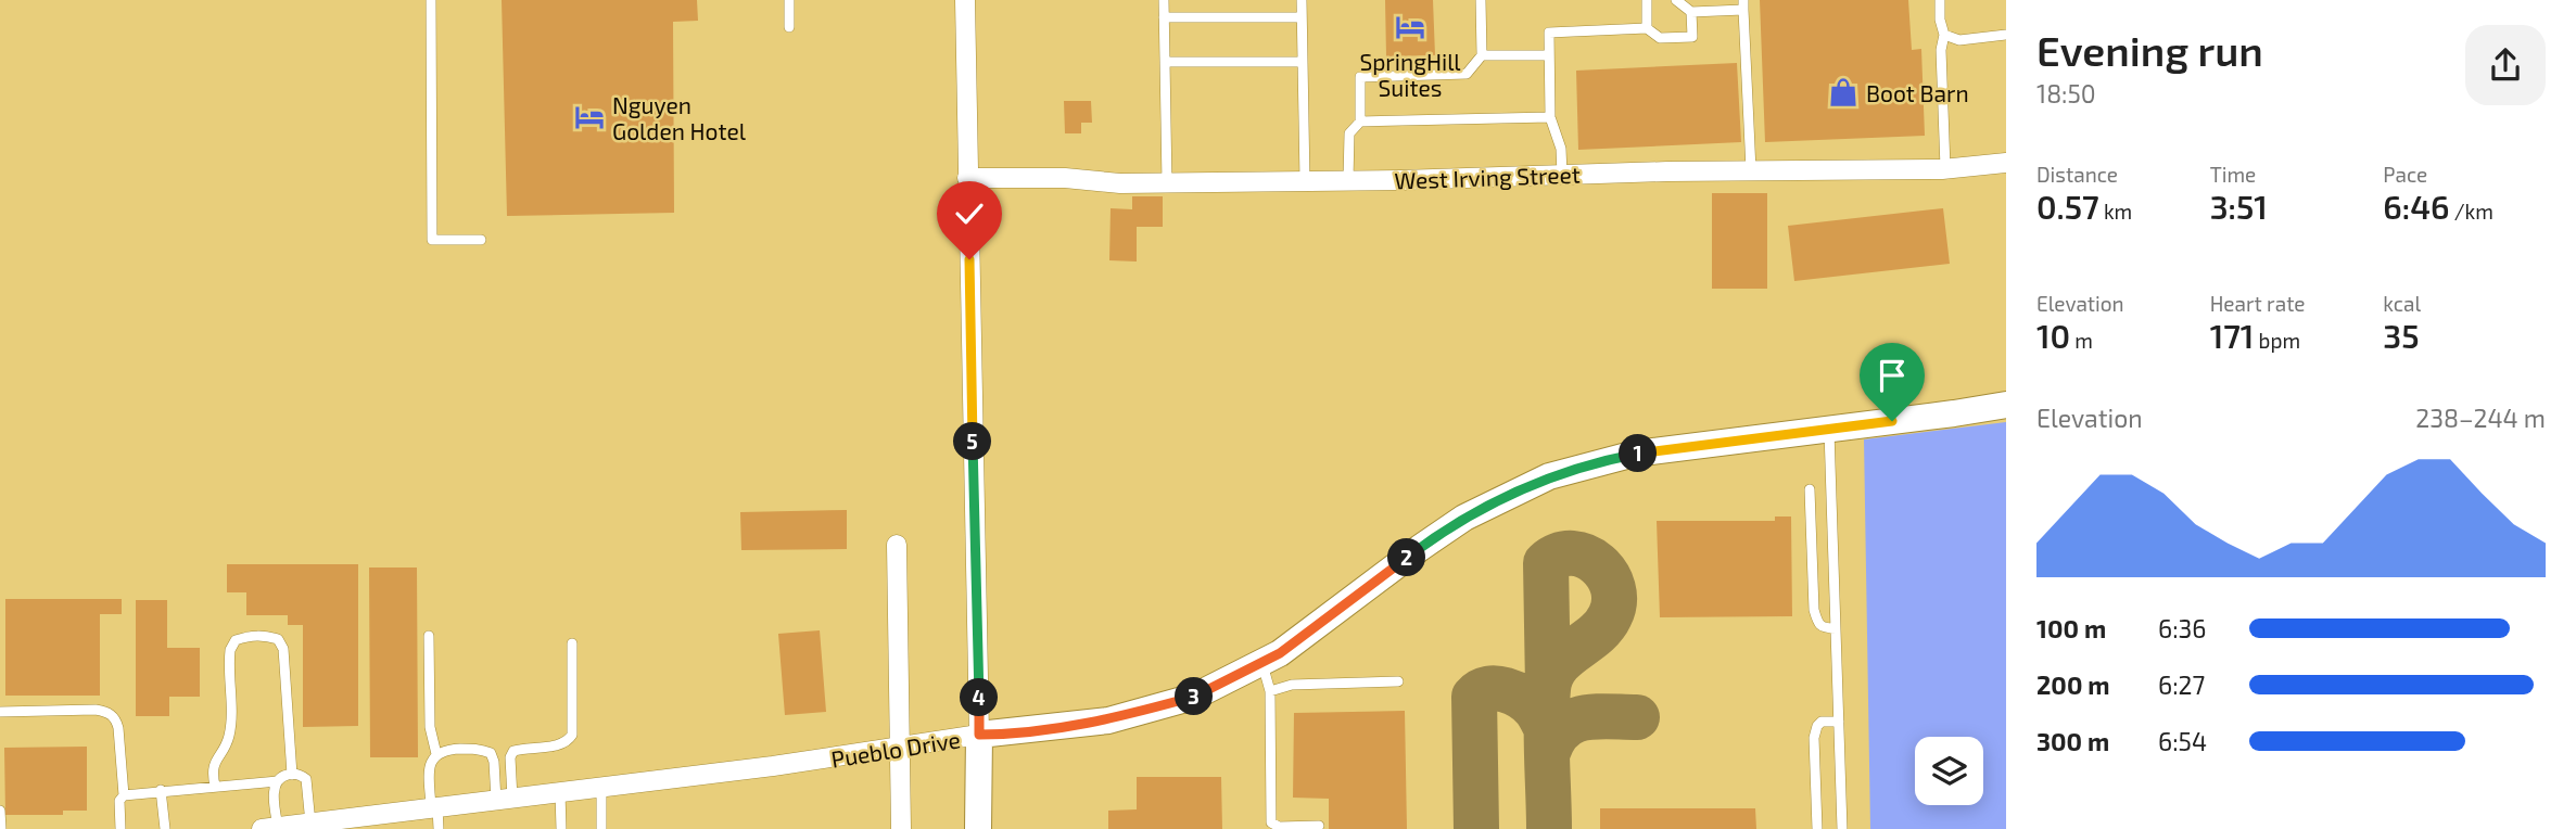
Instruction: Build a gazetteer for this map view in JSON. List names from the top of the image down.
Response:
{
  "streets": {
    "street": ["West Irving Street", "Pueblo Drive"]
  },
  "places": {
    "hotel": ["SpringHill Suites", "Nguyen Golden Hotel"],
    "shop": ["Boot Barn"]
  },
  "page": {
    "heading": ["Evening run", "18:50"],
    "stats": [
      ["Distance", "0.57 km"],
      ["Time", "3:51"],
      ["Pace", "6:46 /km"],
      ["Elevation", "10 m"],
      ["Heart rate", "171 bpm"],
      ["kcal", "35"]
    ],
    "chart": ["Elevation", "238–244 m"],
    "pins": [
      "5",
      "1",
      "2",
      "3",
      "4"
    ],
    "list": [
      {
        "name": "100 m",
        "note": "6:36"
      },
      {
        "name": "200 m",
        "note": "6:27"
      },
      {
        "name": "300 m",
        "note": "6:54"
      }
    ]
  }
}
